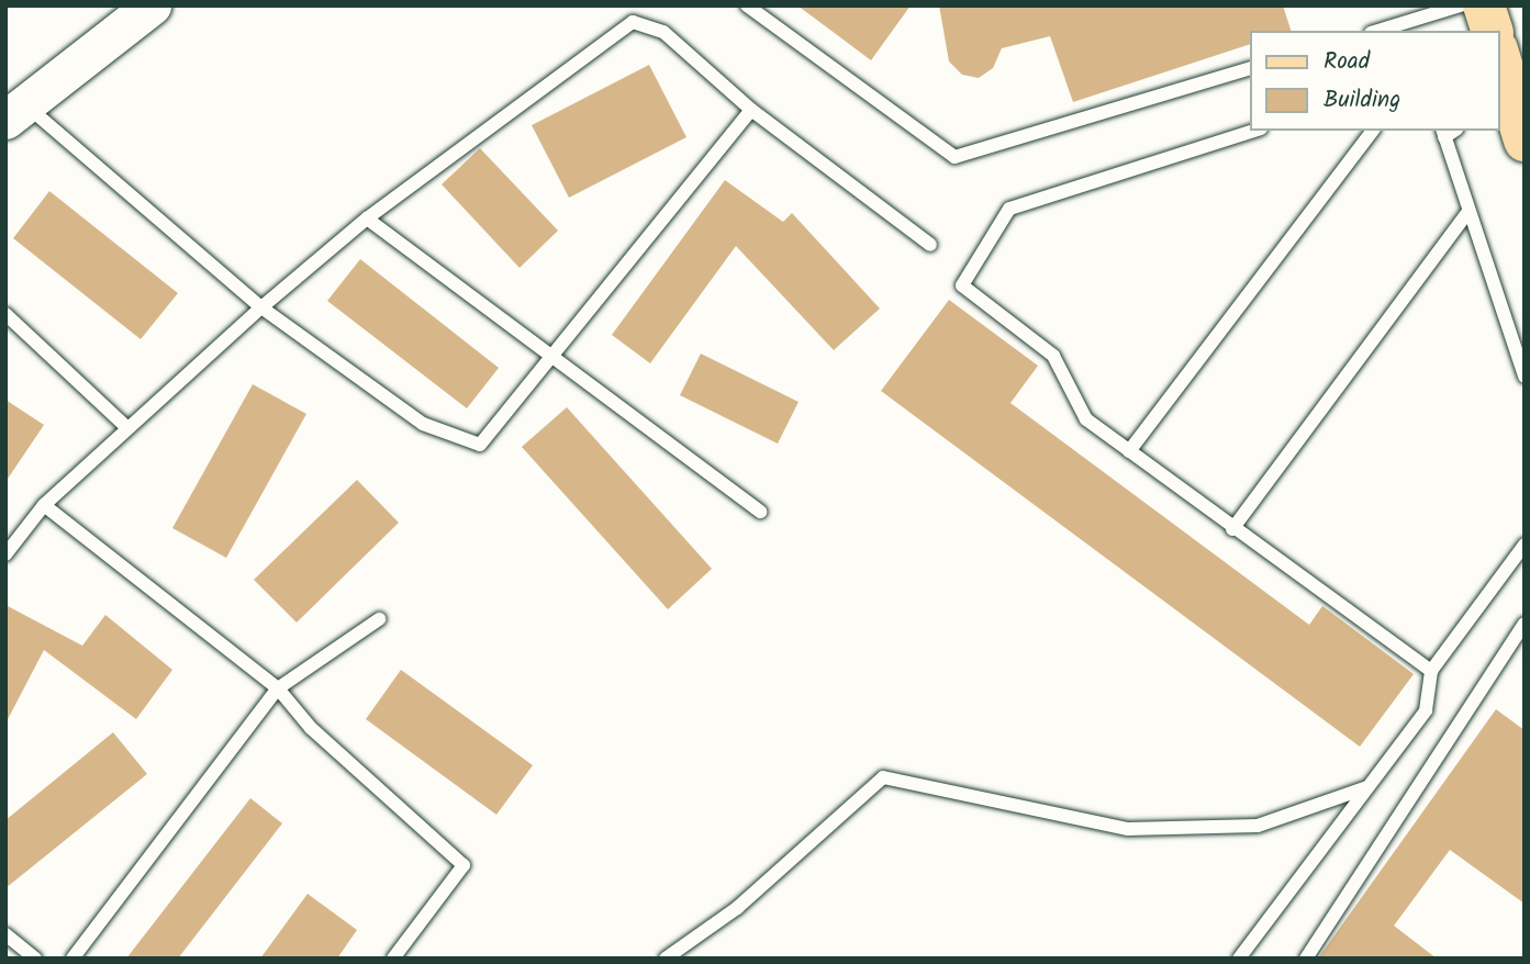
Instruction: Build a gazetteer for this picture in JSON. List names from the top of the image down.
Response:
{
  "legend": ["Road", "Building"]
}
